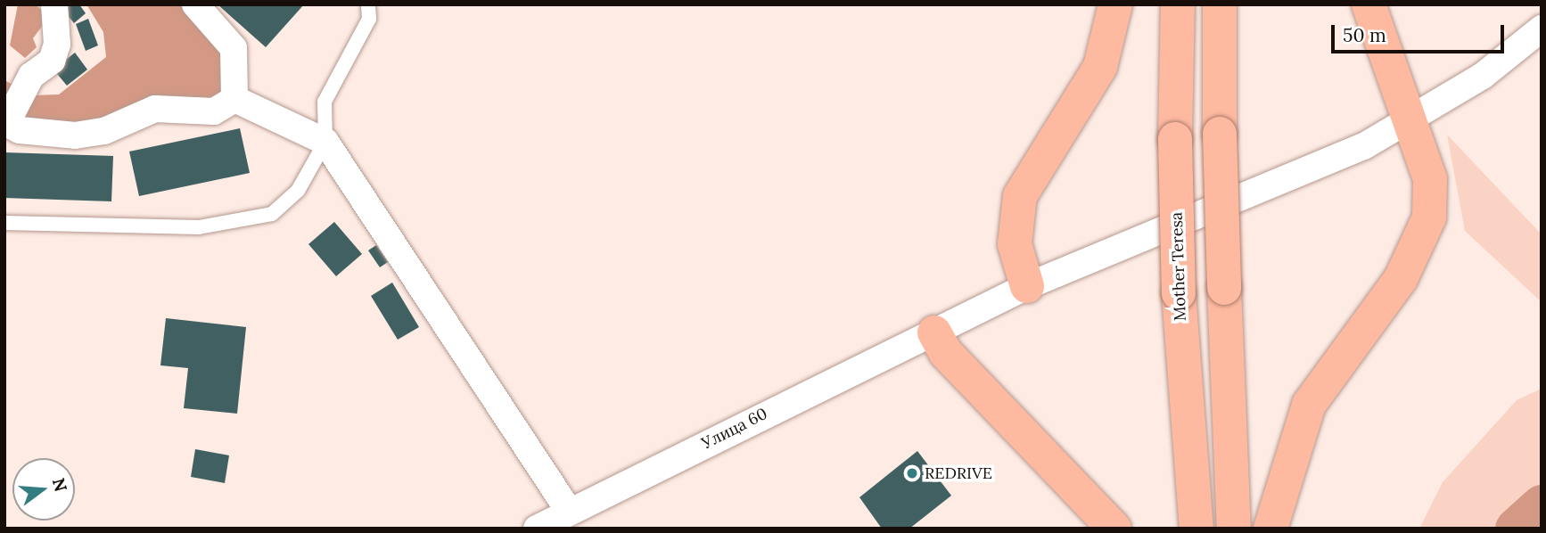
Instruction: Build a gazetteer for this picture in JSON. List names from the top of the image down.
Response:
{
  "streets": {
    "highway": ["Mother Teresa"],
    "street": ["Улица 60"]
  },
  "places": ["REDRIVE"],
  "scale_bar": "50 m",
  "north": "right"
}
